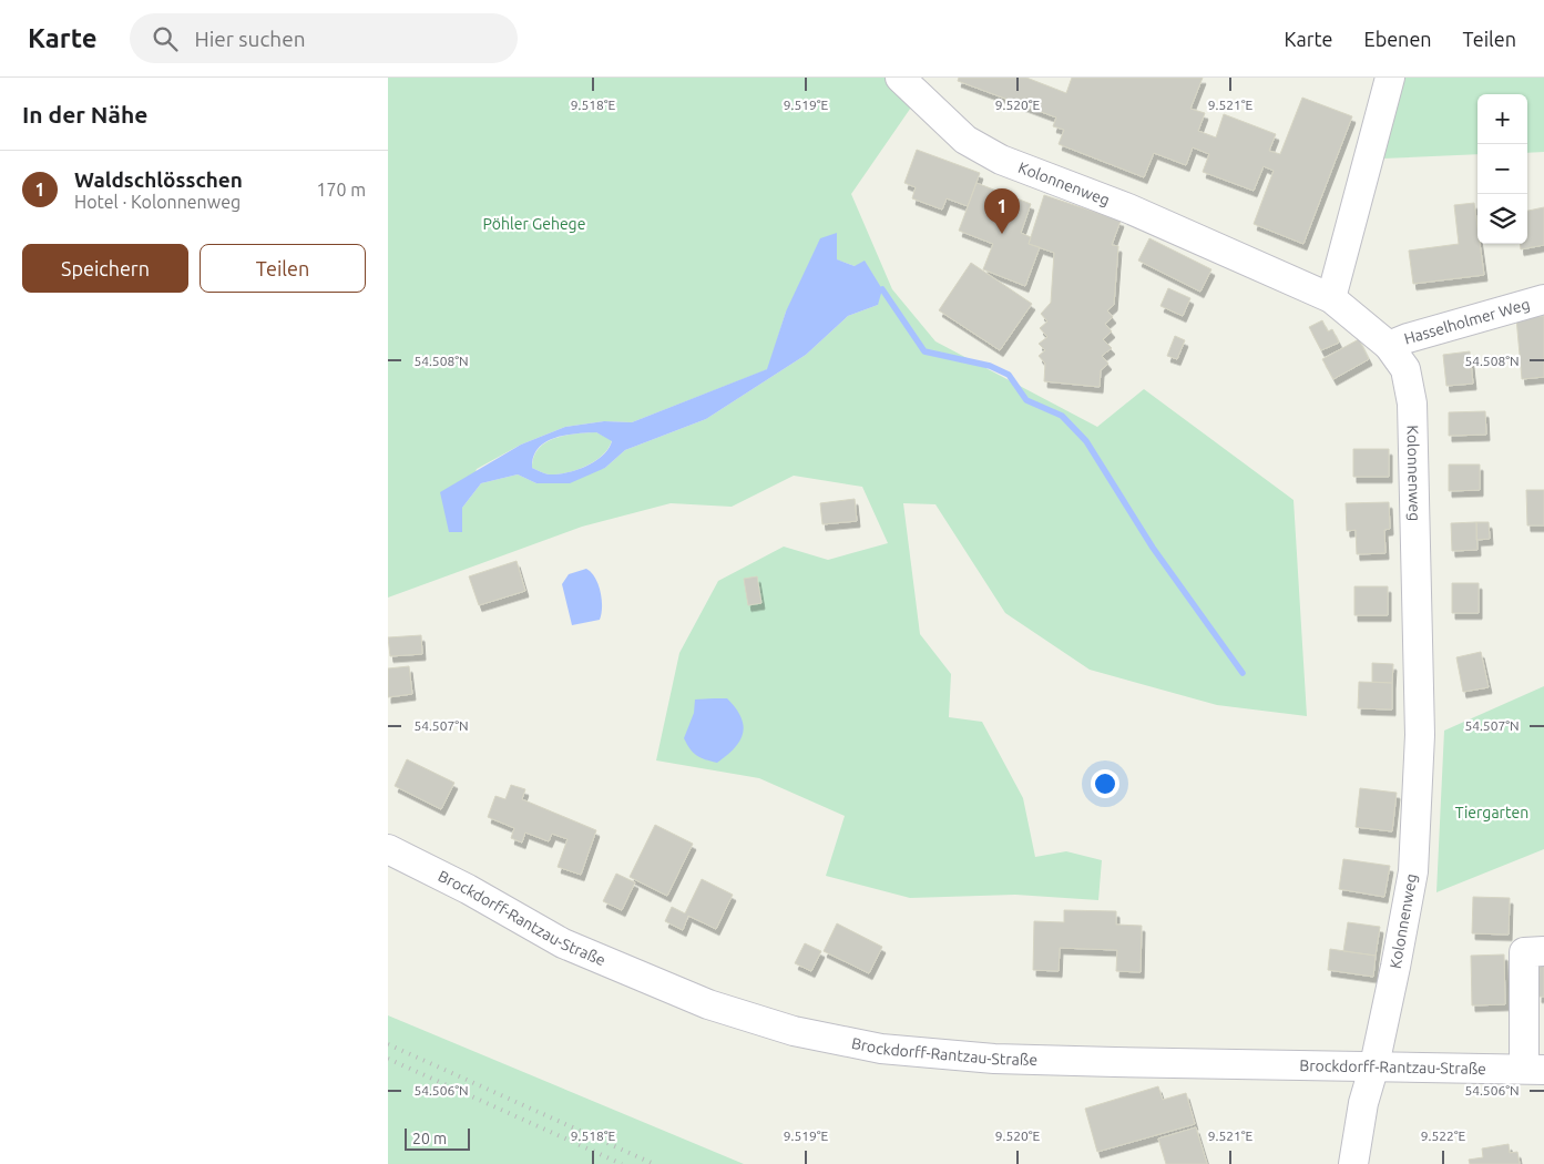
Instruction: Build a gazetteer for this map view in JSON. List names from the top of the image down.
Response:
{
  "streets": {
    "street": ["Kolonnenweg", "Hasselholmer Weg", "Brockdorff-Rantzau-Straße"]
  },
  "crossings": [
    ["Kolonnenweg", "Hasselholmer Weg"],
    ["Kolonnenweg", "Brockdorff-Rantzau-Straße"]
  ],
  "parks": ["Pöhler Gehege", "Tiergarten"],
  "scale_bar": "20 m",
  "page": {
    "header": "Karte",
    "search": "Hier suchen",
    "nav": ["Karte", "Ebenen", "Teilen"],
    "heading": "In der Nähe",
    "map_buttons": ["+", "−"],
    "list": [
      {
        "mark": "1",
        "name": "Waldschlösschen",
        "note": "Hotel · Kolonnenweg",
        "value": "170 m"
      }
    ],
    "pins": "1",
    "buttons": ["Speichern", "Teilen"],
    "scale": "20 m"
  },
  "coordinates": [
    "9.518°E",
    "9.519°E",
    "9.520°E",
    "9.521°E",
    "54.508°N",
    "54.507°N",
    "54.506°N",
    "9.522°E"
  ]
}
